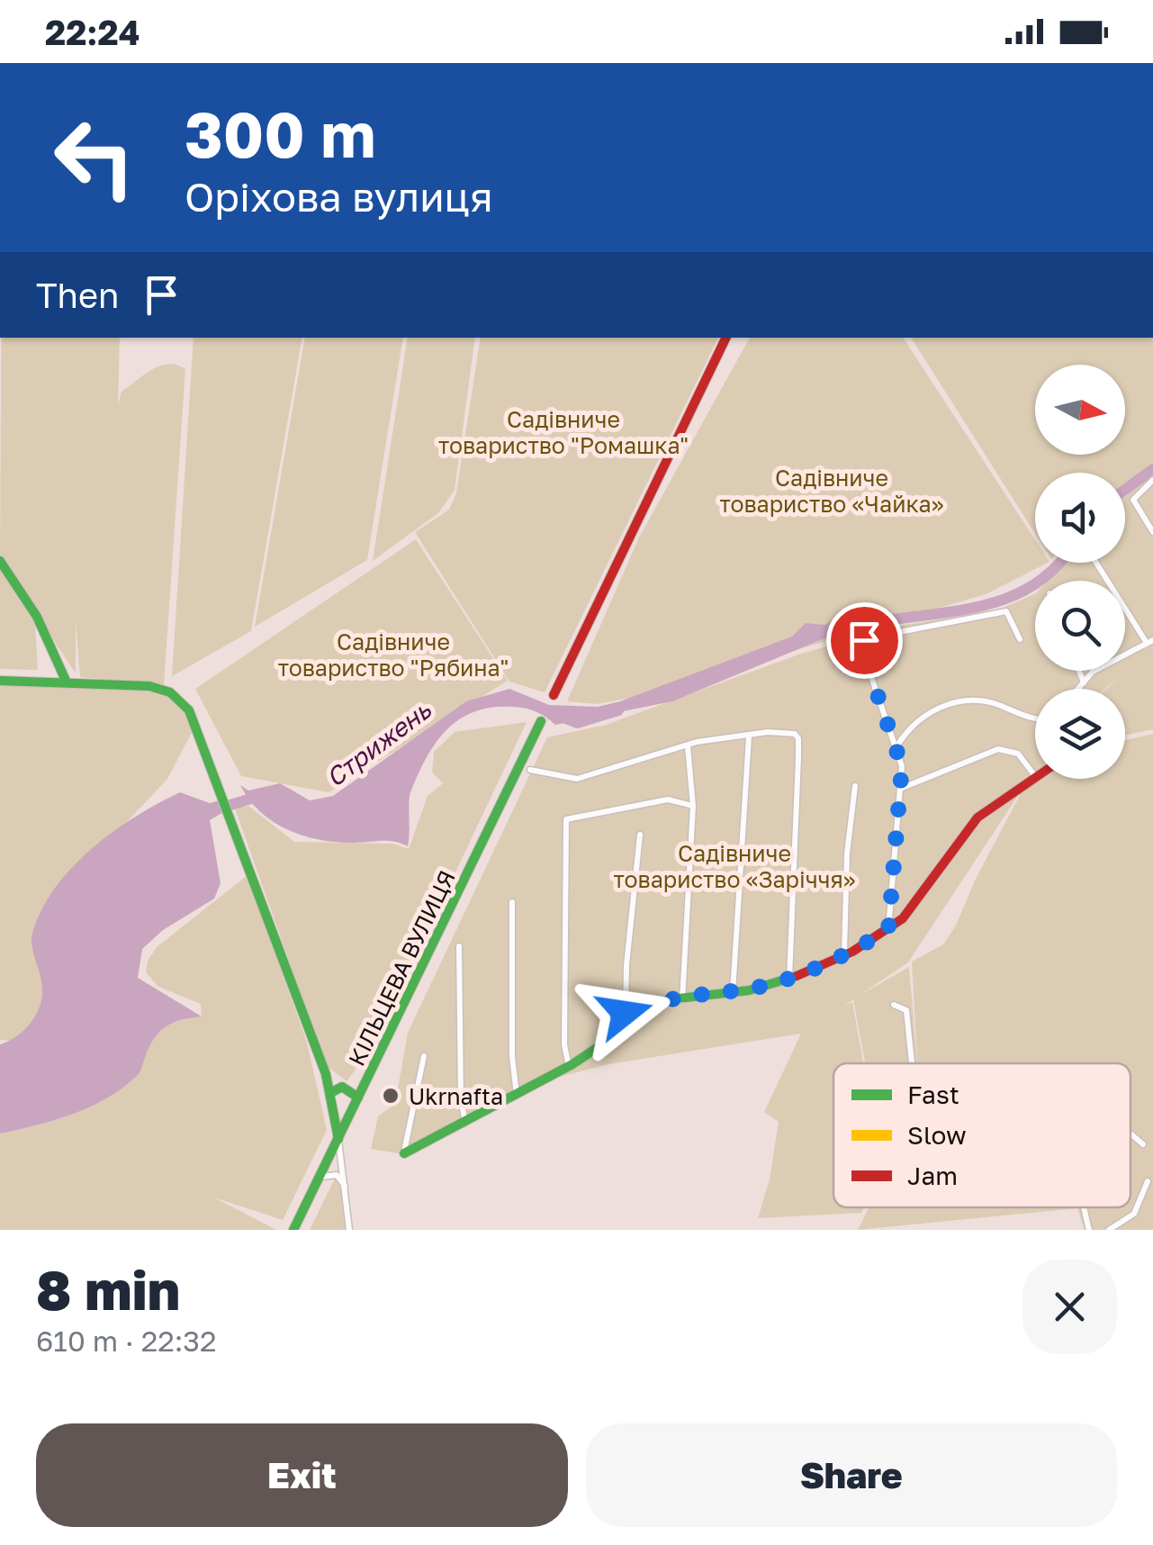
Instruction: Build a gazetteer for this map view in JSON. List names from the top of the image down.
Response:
{
  "streets": {
    "street": ["КІЛЬЦЕВА ВУЛИЦЯ"]
  },
  "water": ["Стрижень"],
  "parks": [
    "Садівниче товариство \"Ромашка\"",
    "Садівниче товариство «Чайка»",
    "Садівниче товариство \"Рябина\"",
    "Садівниче товариство «Заріччя»"
  ],
  "places": ["Ukrnafta"],
  "legend": ["Fast", "Slow", "Jam"],
  "north": "right",
  "page": {
    "status": "22:24",
    "turn": ["300 m", "Оріхова вулиця"],
    "then": "Then",
    "heading": ["8 min", "610 m · 22:32"],
    "buttons": ["Exit", "Share"]
  }
}
